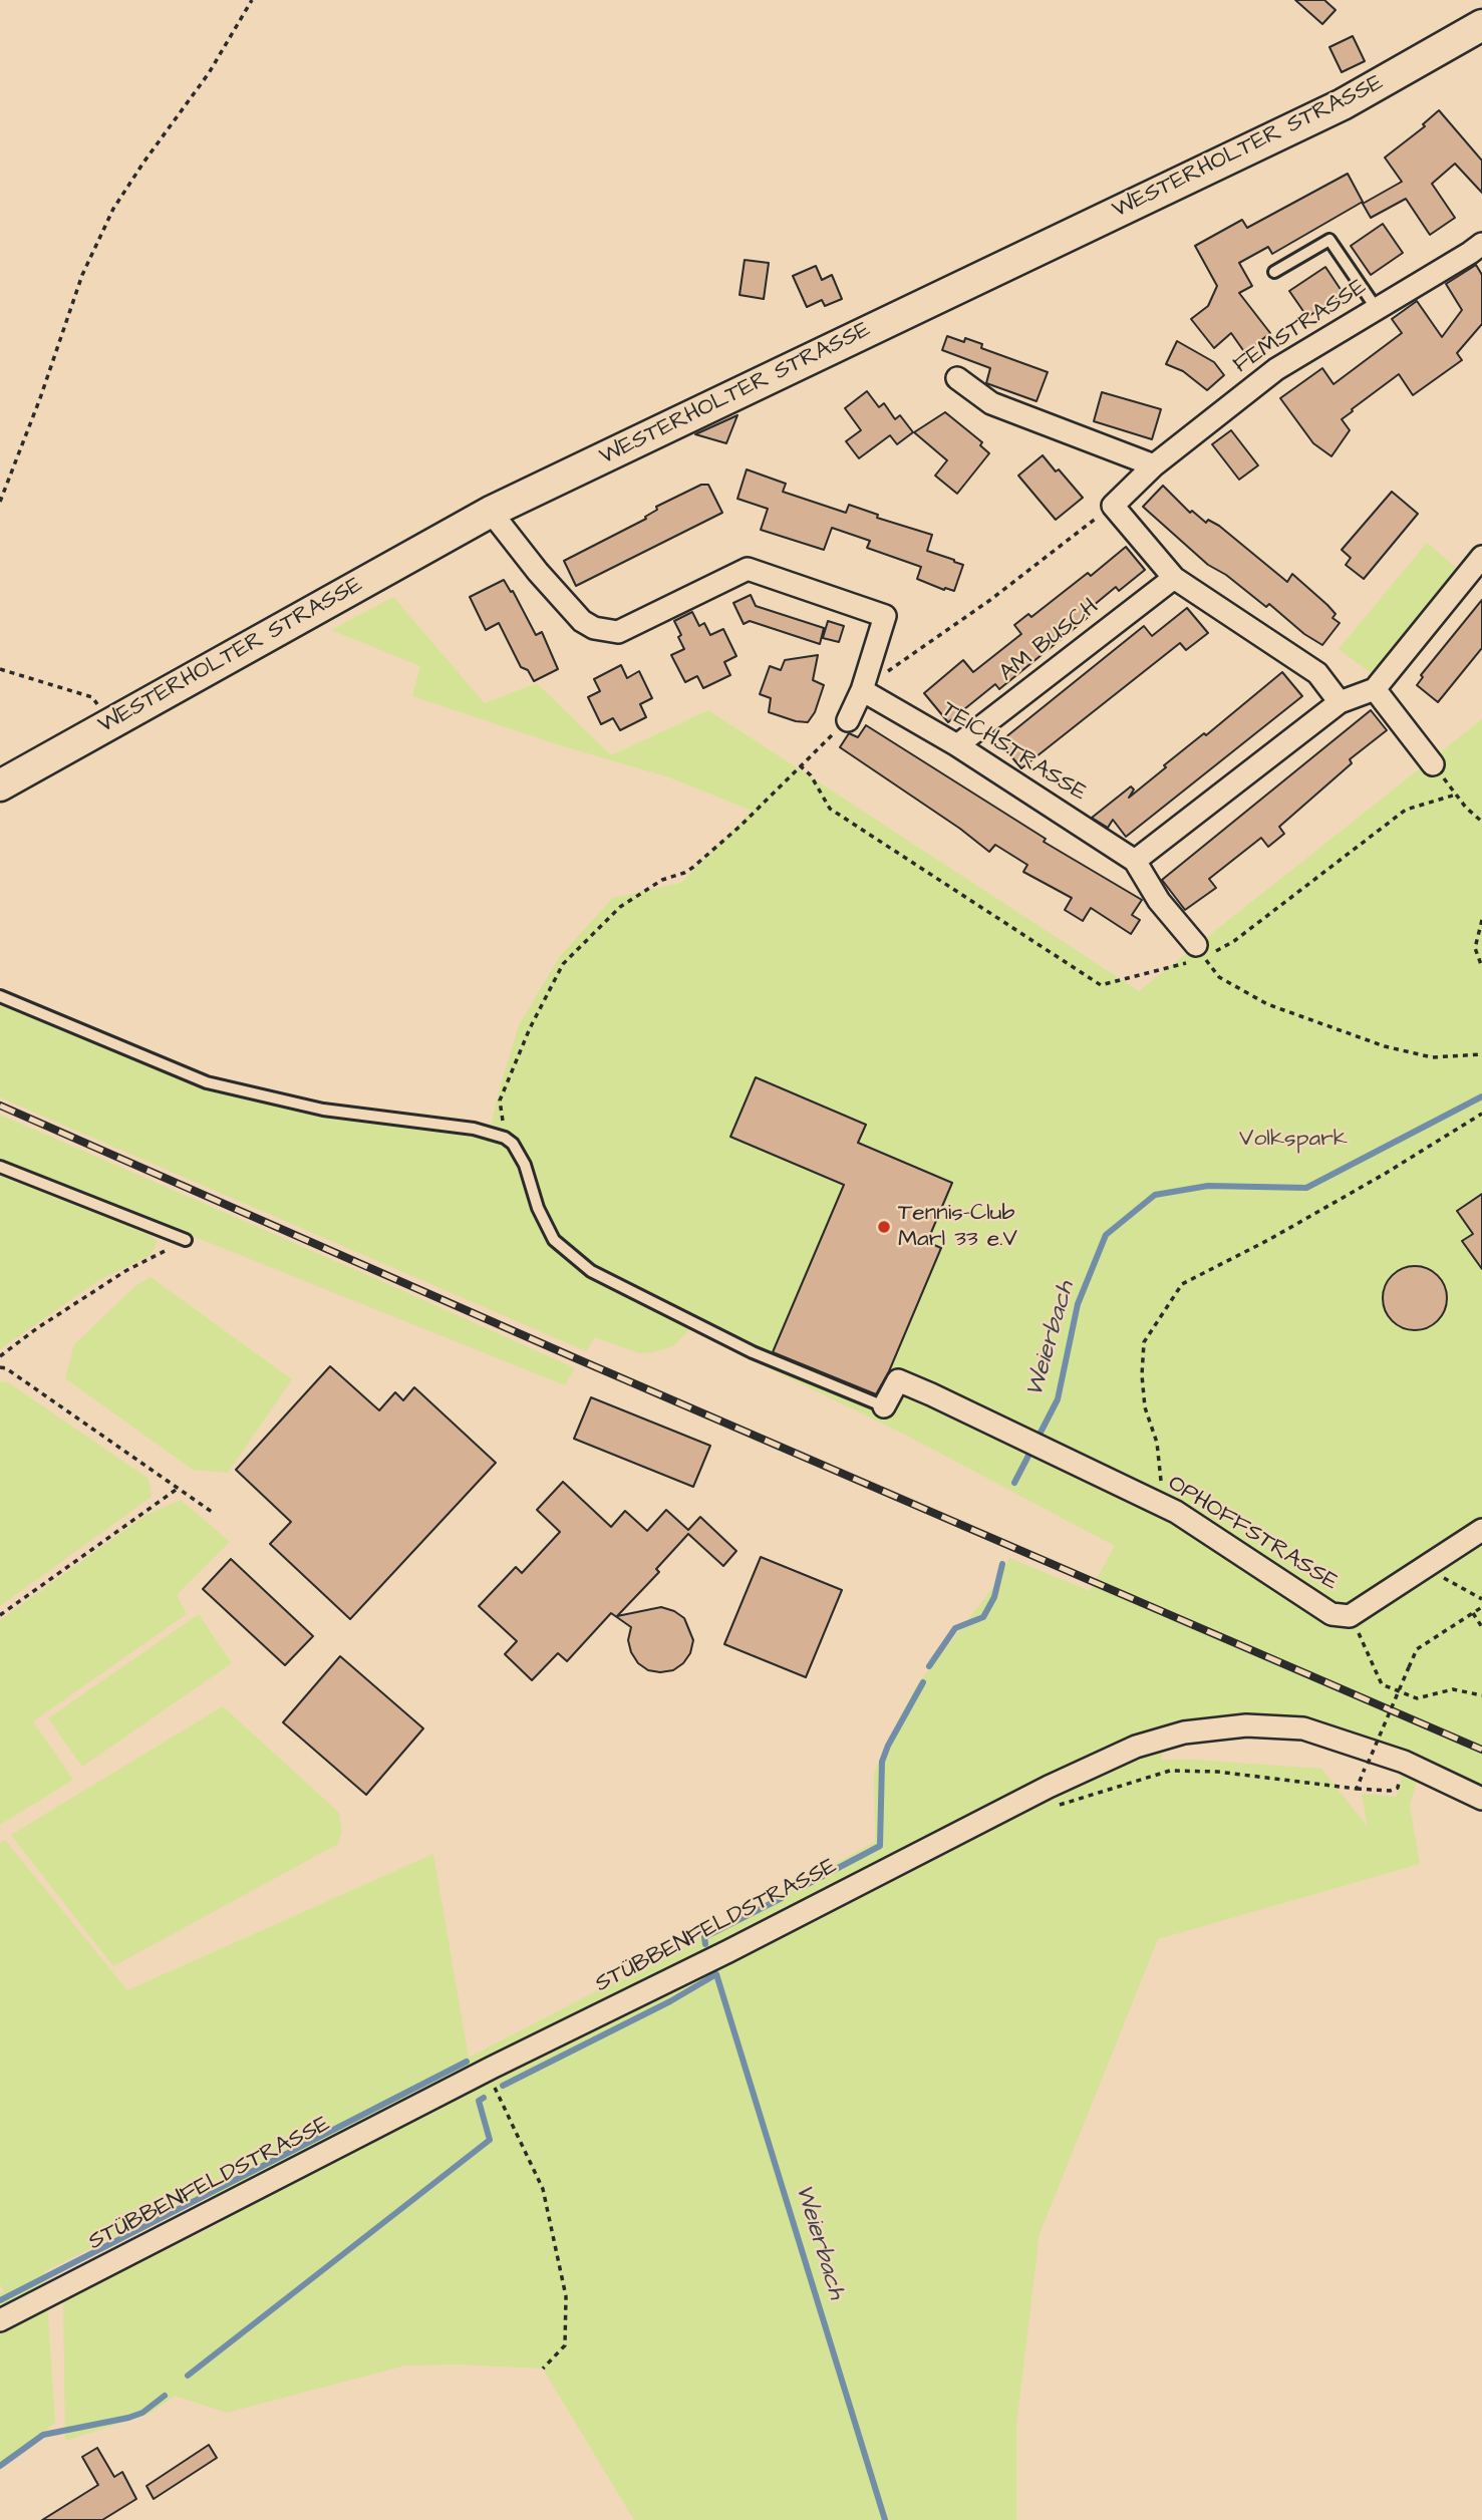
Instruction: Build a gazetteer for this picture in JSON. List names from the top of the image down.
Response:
{
  "streets": {
    "main road": ["WESTERHOLTER STRASSE"],
    "street": [
      "FEMSTRASSE",
      "AM BUSCH",
      "TEICHSTRASSE",
      "OPHOFFSTRASSE",
      "STÜBBENFELDSTRASSE"
    ]
  },
  "crossings": [
    ["AM BUSCH", "TEICHSTRASSE"]
  ],
  "water": ["Weierbach"],
  "parks": ["Volkspark"],
  "places": ["Tennis-Club Marl 33 e.V"]
}
